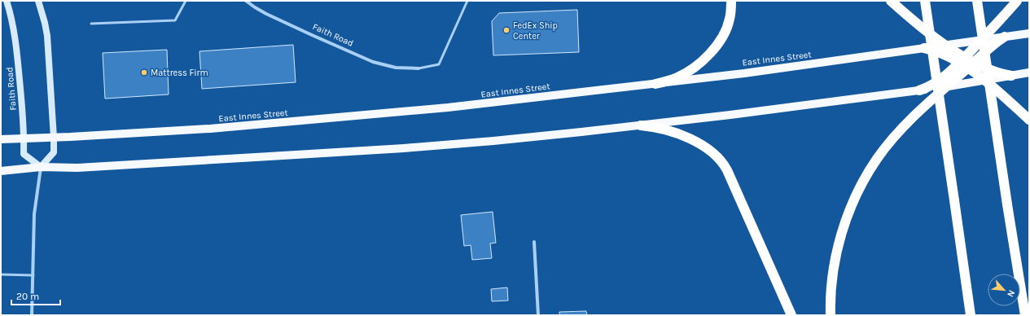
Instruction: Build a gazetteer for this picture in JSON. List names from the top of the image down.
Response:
{
  "streets": {
    "main road": ["Faith Road", "East Innes Street"]
  },
  "crossings": [
    ["Faith Road", "East Innes Street"]
  ],
  "places": ["FedEx Ship Center", "Mattress Firm"],
  "scale_bar": "20 m",
  "north": "bottom right"
}
